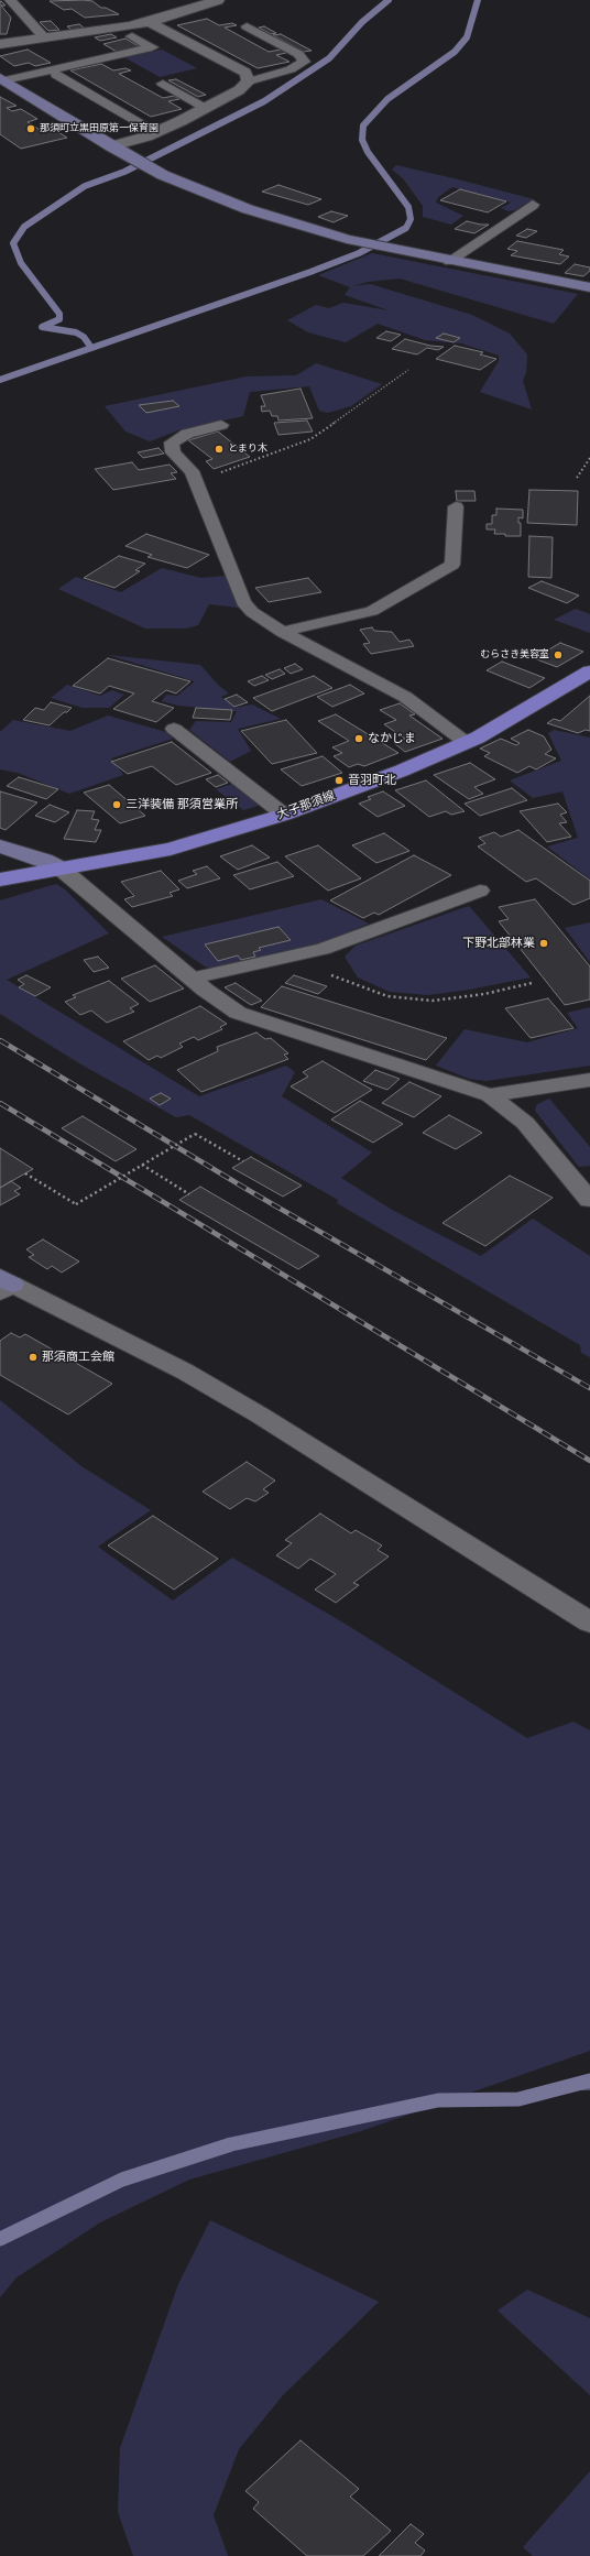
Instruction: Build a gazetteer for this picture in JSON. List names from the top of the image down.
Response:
{
  "streets": {
    "main road": ["大子那須線"]
  },
  "places": [
    "那須町立黒田原第一保育園",
    "とまり木",
    "むらさき美容室",
    "なかじま",
    "音羽町北",
    "三洋装備 那須営業所",
    "下野北部林業",
    "那須商工会館"
  ]
}
